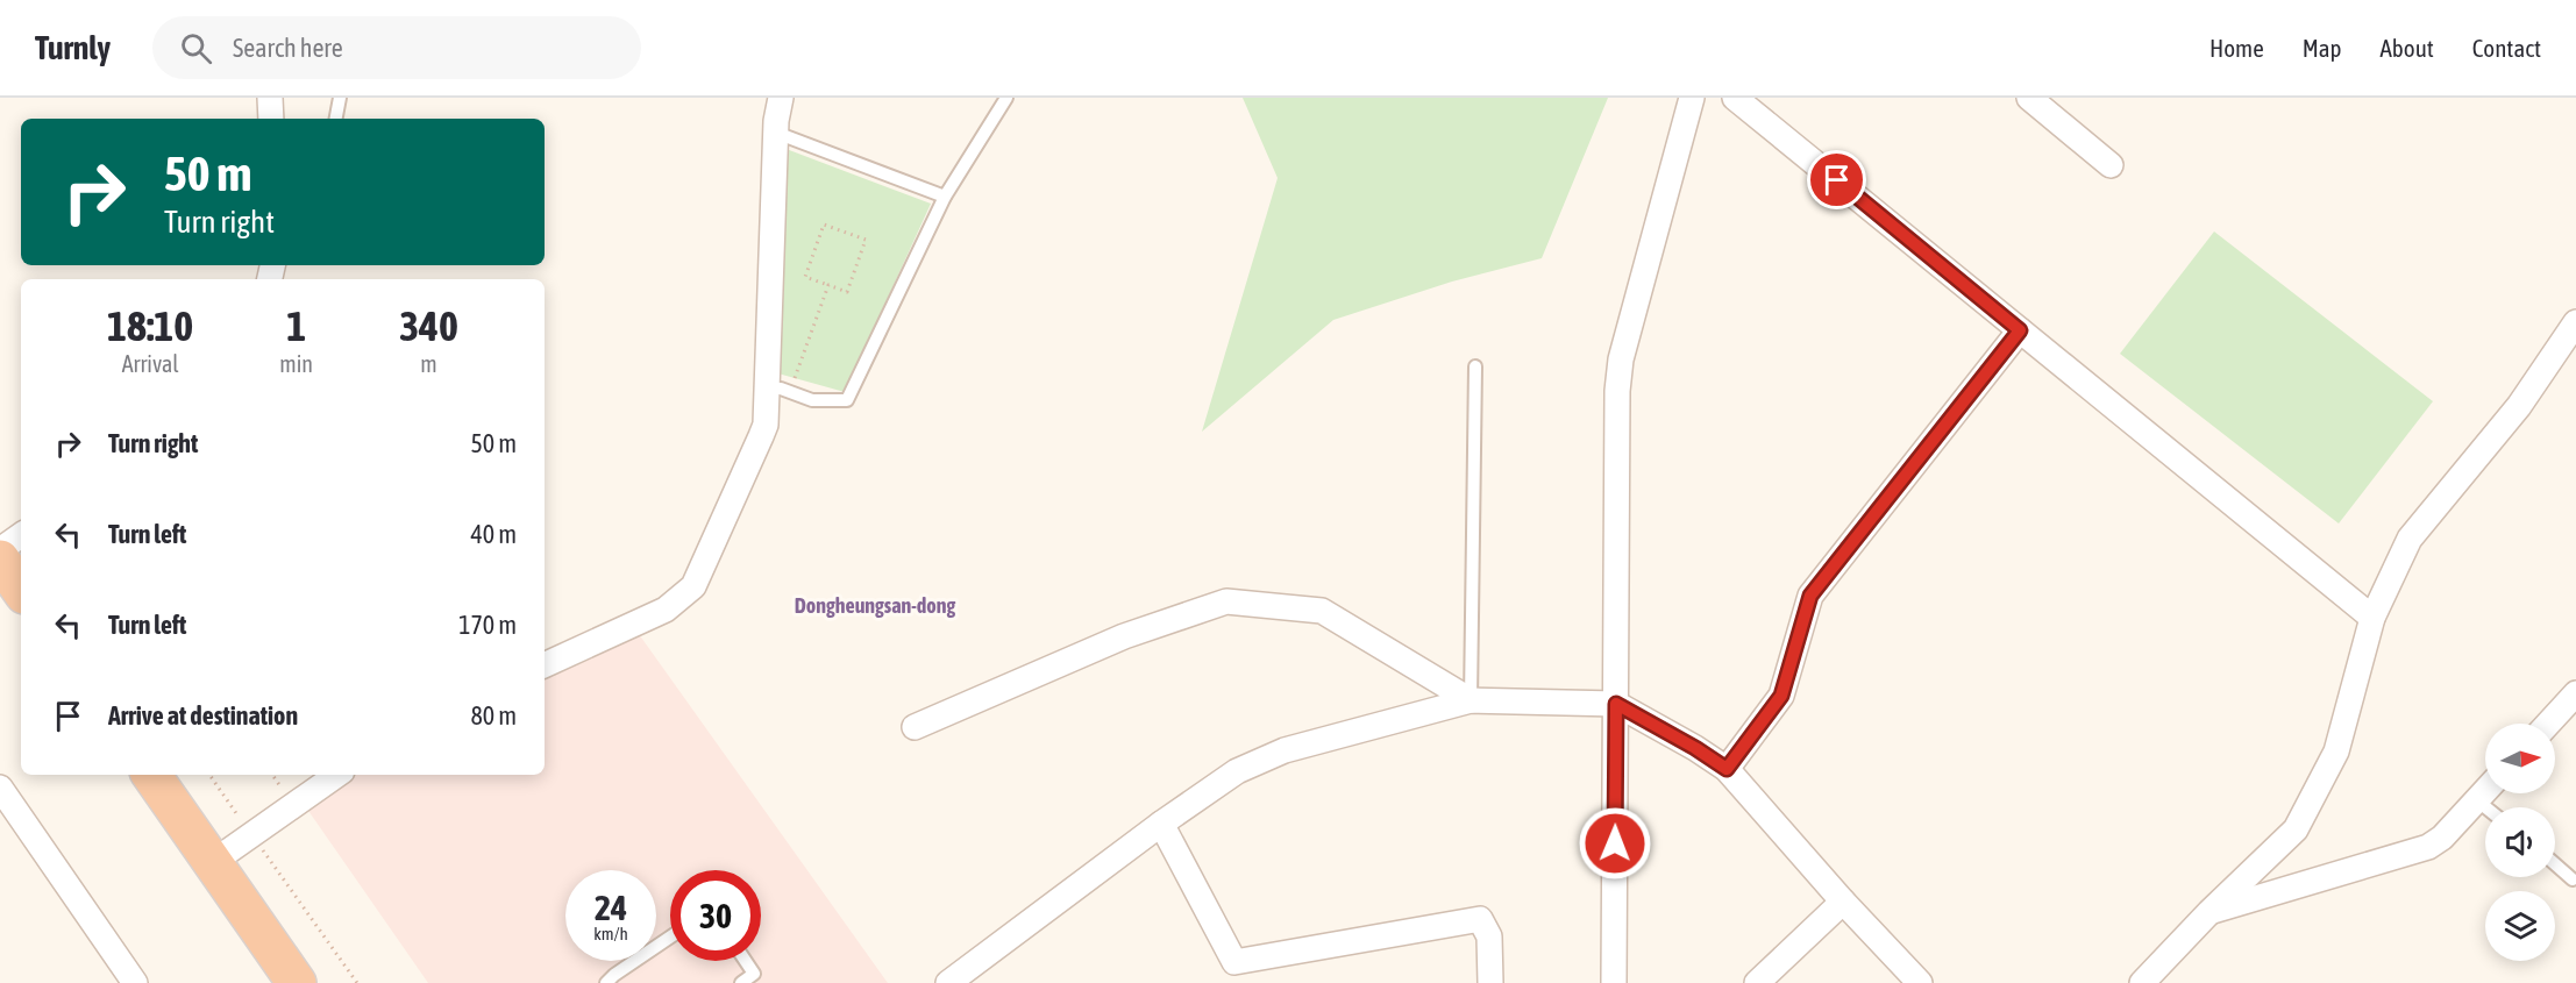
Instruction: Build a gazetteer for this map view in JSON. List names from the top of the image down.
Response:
{
  "districts": ["Dongheungsan-dong"],
  "north": "right",
  "page": {
    "header": "Turnly",
    "search": "Search here",
    "nav": [
      "Home",
      "Map",
      "About",
      "Contact"
    ],
    "turn": ["50 m", "Turn right"],
    "eta": [
      "18:10",
      "Arrival",
      "1",
      "min",
      "340",
      "m"
    ],
    "list": [
      {
        "name": "Turn right",
        "value": "50 m"
      },
      {
        "name": "Turn left",
        "value": "40 m"
      },
      {
        "name": "Turn left",
        "value": "170 m"
      },
      {
        "name": "Arrive at destination",
        "value": "80 m"
      }
    ],
    "speed": "24 km/h",
    "limit": "30"
  }
}
